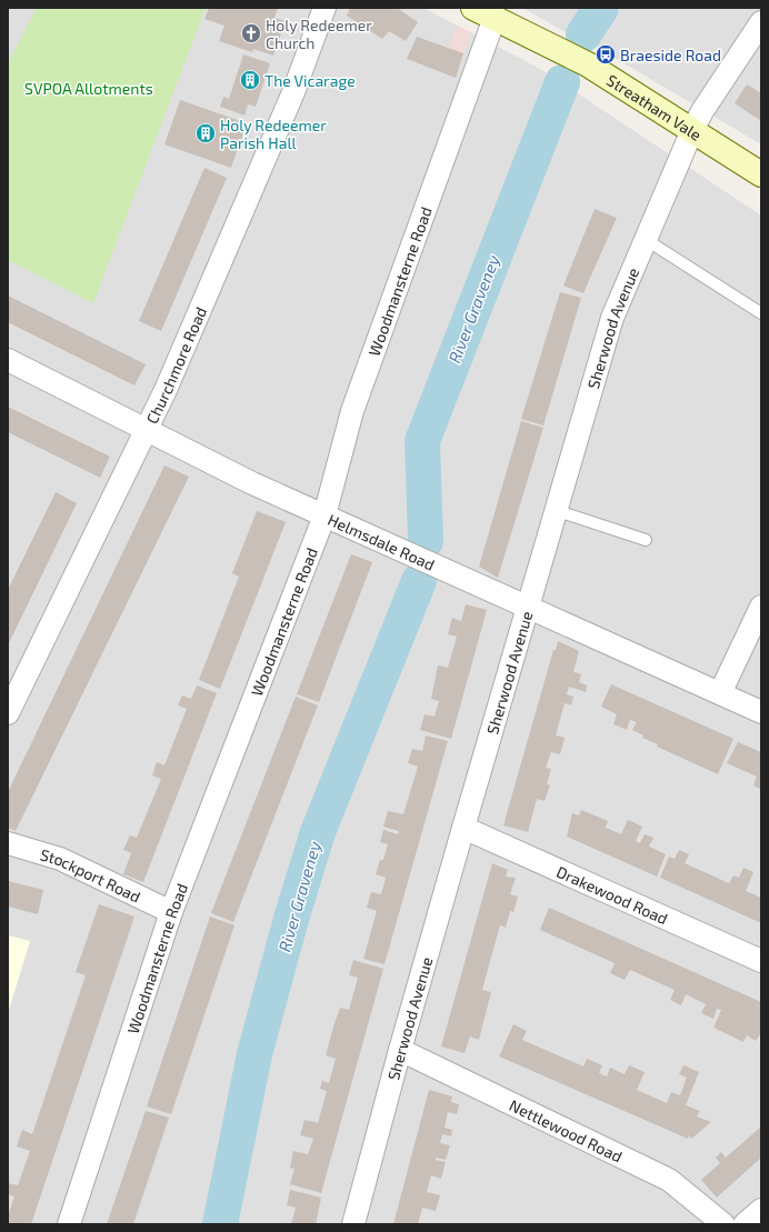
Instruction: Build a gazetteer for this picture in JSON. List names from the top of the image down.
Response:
{
  "streets": {
    "main road": ["Streatham Vale"],
    "street": [
      "Woodmansterne Road",
      "Sherwood Avenue",
      "Churchmore Road",
      "Helmsdale Road",
      "Stockport Road",
      "Drakewood Road",
      "Nettlewood Road"
    ]
  },
  "crossings": [
    ["Streatham Vale", "Woodmansterne Road"],
    ["Streatham Vale", "Sherwood Avenue"],
    ["Woodmansterne Road", "Helmsdale Road"],
    ["Woodmansterne Road", "Stockport Road"],
    ["Sherwood Avenue", "Helmsdale Road"],
    ["Sherwood Avenue", "Drakewood Road"],
    ["Sherwood Avenue", "Nettlewood Road"],
    ["Churchmore Road", "Helmsdale Road"]
  ],
  "water": ["River Graveney"],
  "parks": ["SVPOA Allotments"],
  "places": {
    "church": ["Holy Redeemer Church"],
    "bus stop": ["Braeside Road"],
    "building": ["The Vicarage", "Holy Redeemer Parish Hall"]
  }
}
